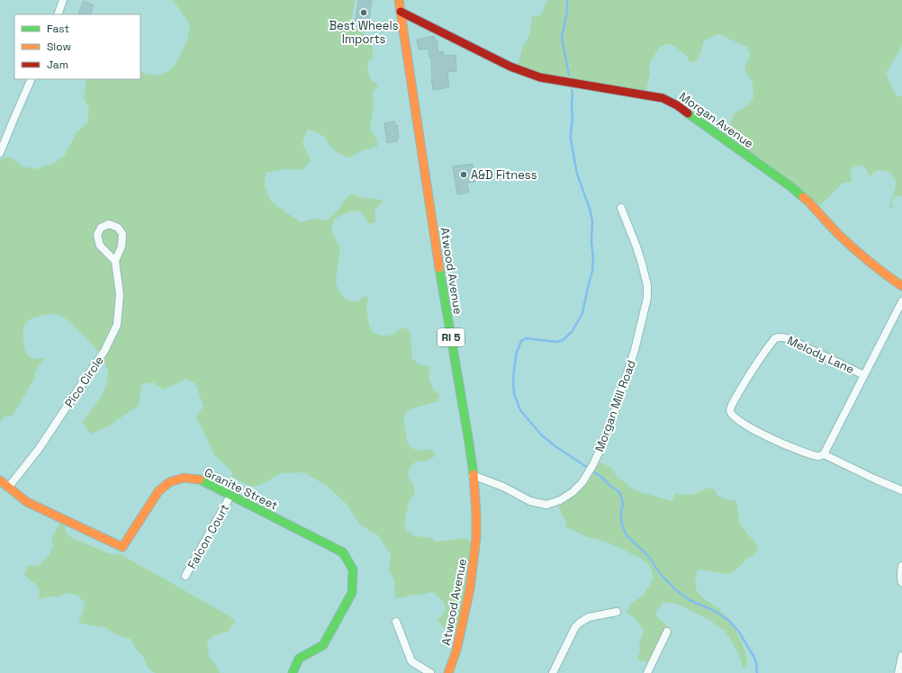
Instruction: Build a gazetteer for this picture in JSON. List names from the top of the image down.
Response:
{
  "streets": {
    "street": [
      "Morgan Avenue",
      "Atwood Avenue",
      "RI 5",
      "Melody Lane",
      "Pico Circle",
      "Morgan Mill Road",
      "Granite Street",
      "Falcon Court"
    ]
  },
  "crossings": [
    ["Morgan Avenue", "Atwood Avenue"],
    ["Atwood Avenue", "Morgan Mill Road"],
    ["Pico Circle", "Granite Street"],
    ["Granite Street", "Falcon Court"]
  ],
  "places": ["Best Wheels Imports", "A&D Fitness"],
  "legend": ["Fast", "Slow", "Jam"]
}
